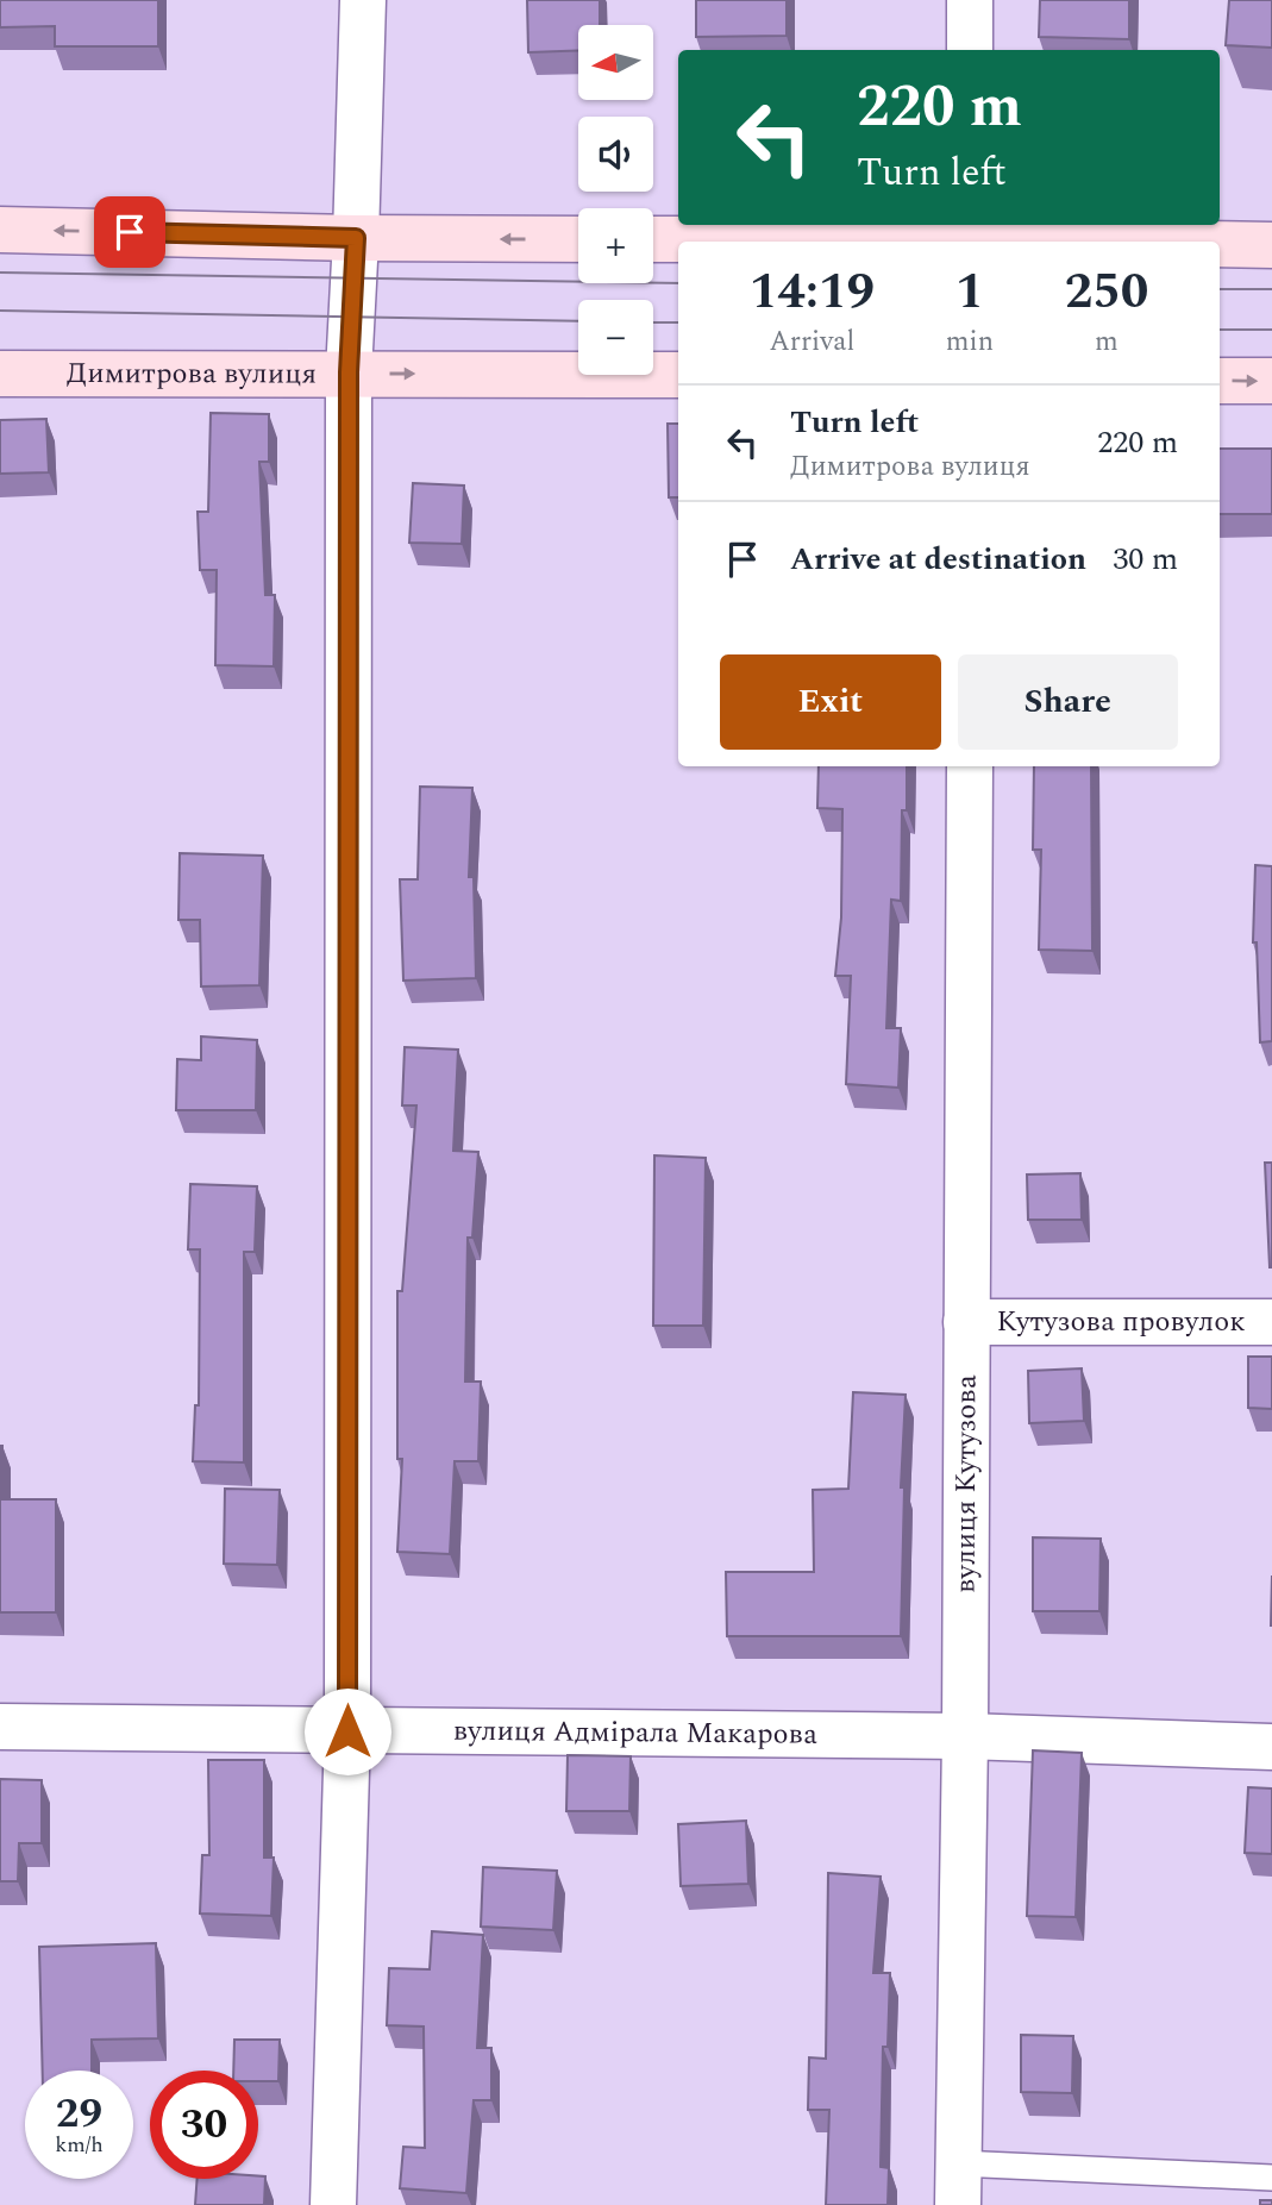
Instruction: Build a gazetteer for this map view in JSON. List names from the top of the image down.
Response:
{
  "streets": {
    "street": [
      "Димитрова вулиця",
      "Кутузова провулок",
      "вулиця Кутузова",
      "вулиця Адмірала Макарова"
    ]
  },
  "crossings": [
    ["Кутузова провулок", "вулиця Кутузова"],
    ["вулиця Кутузова", "вулиця Адмірала Макарова"]
  ],
  "north": "left",
  "page": {
    "map_buttons": ["+", "−"],
    "turn": ["220 m", "Turn left"],
    "eta": [
      "14:19",
      "Arrival",
      "1",
      "min",
      "250",
      "m"
    ],
    "list": [
      {
        "name": "Turn left",
        "note": "Димитрова вулиця",
        "value": "220 m"
      },
      {
        "name": "Arrive at destination",
        "value": "30 m"
      }
    ],
    "buttons": ["Exit", "Share"],
    "speed": "29 km/h",
    "limit": "30"
  }
}
